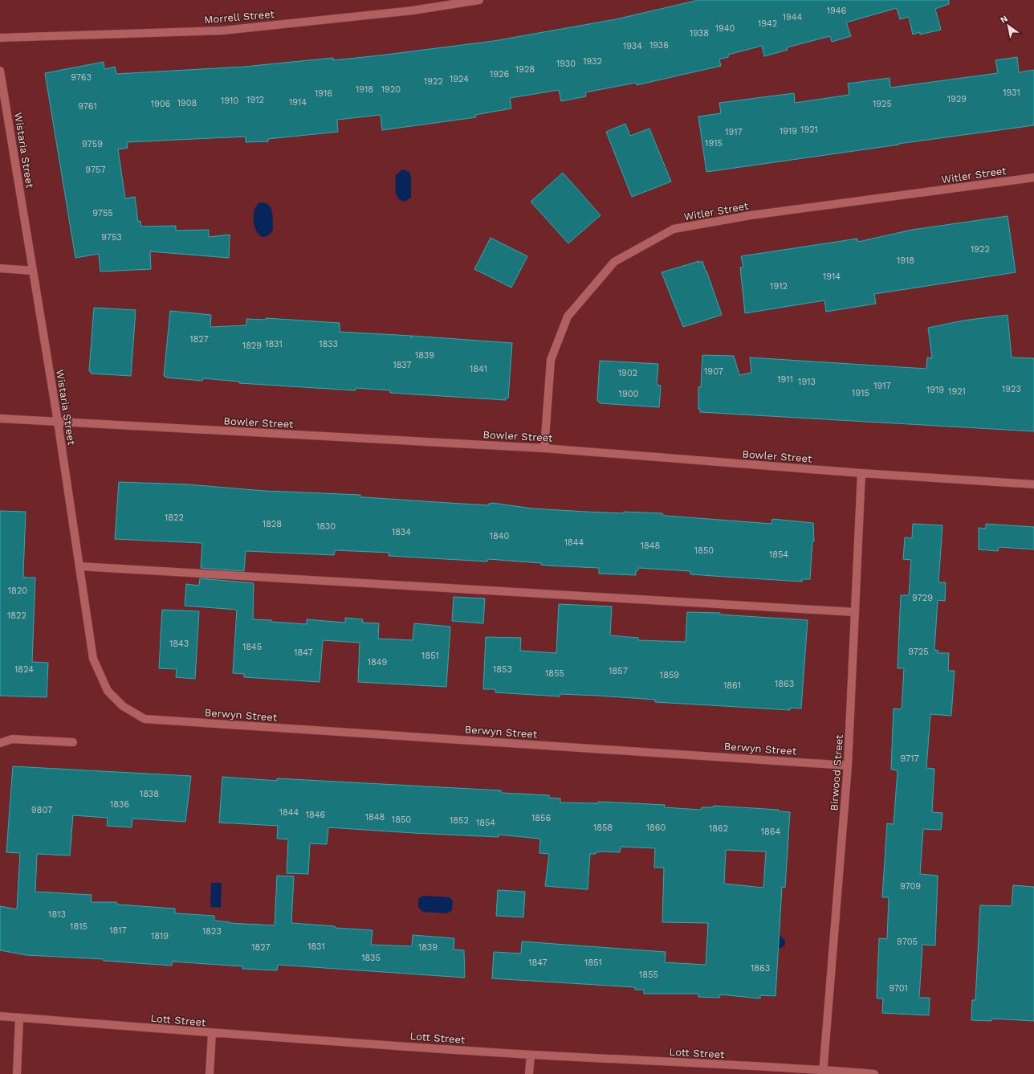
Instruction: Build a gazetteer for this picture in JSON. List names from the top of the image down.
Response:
{
  "streets": {
    "street": [
      "Morrell Street",
      "Wistaria Street",
      "Witler Street",
      "Bowler Street",
      "Berwyn Street",
      "Birwood Street",
      "Lott Street"
    ]
  },
  "crossings": [
    ["Wistaria Street", "Bowler Street"],
    ["Wistaria Street", "Berwyn Street"],
    ["Witler Street", "Bowler Street"],
    ["Bowler Street", "Birwood Street"],
    ["Berwyn Street", "Birwood Street"],
    ["Birwood Street", "Lott Street"]
  ],
  "house_numbers": [
    "1946",
    "1944",
    "1942",
    "1940",
    "1938",
    "1936",
    "1934",
    "1932",
    "1930",
    "1928",
    "1926",
    "9763",
    "1924",
    "1922",
    "1918",
    "1920",
    "1931",
    "1916",
    "1929",
    "1912",
    "1910",
    "1914",
    "1908",
    "1906",
    "1925",
    "9761",
    "1921",
    "1919",
    "1917",
    "1915",
    "9759",
    "9757",
    "9755",
    "9753",
    "1922",
    "1918",
    "1914",
    "1912",
    "1827",
    "1831",
    "1833",
    "1829",
    "1839",
    "1837",
    "1841",
    "1907",
    "1902",
    "1911",
    "1913",
    "1917",
    "1923",
    "1919",
    "1921",
    "1915",
    "1900",
    "1822",
    "1828",
    "1830",
    "1834",
    "1840",
    "1844",
    "1848",
    "1850",
    "1854",
    "1820",
    "9729",
    "1822",
    "1843",
    "1845",
    "9725",
    "1847",
    "1851",
    "1849",
    "1824",
    "1853",
    "1857",
    "1855",
    "1859",
    "1863",
    "1861",
    "9717",
    "1838",
    "1836",
    "9807",
    "1844",
    "1846",
    "1848",
    "1856",
    "1850",
    "1852",
    "1854",
    "1858",
    "1860",
    "1862",
    "1864",
    "9709",
    "1813",
    "1815",
    "1817",
    "1823",
    "1819",
    "9705",
    "1831",
    "1827",
    "1839",
    "1835",
    "1847",
    "1851",
    "1863",
    "1855",
    "9701"
  ],
  "north": "top left"
}
